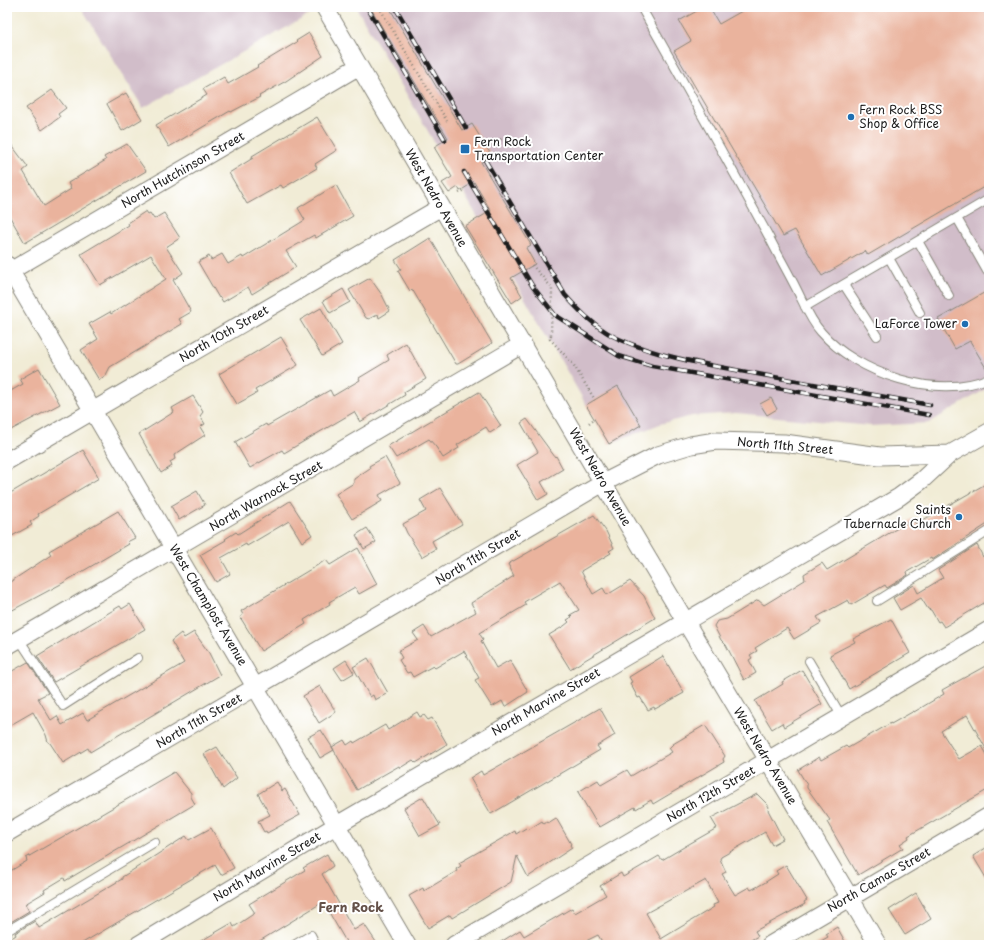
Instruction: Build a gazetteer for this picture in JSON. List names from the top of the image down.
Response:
{
  "streets": {
    "street": [
      "North Hutchinson Street",
      "West Nedro Avenue",
      "North 10th Street",
      "North 11th Street",
      "North Warnock Street",
      "West Champlost Avenue",
      "North Marvine Street",
      "North 12th Street",
      "North Camac Street"
    ]
  },
  "crossings": [
    ["North Hutchinson Street", "West Nedro Avenue"],
    ["North Hutchinson Street", "West Champlost Avenue"],
    ["West Nedro Avenue", "North 10th Street"],
    ["West Nedro Avenue", "North 11th Street"],
    ["West Nedro Avenue", "North Warnock Street"],
    ["West Nedro Avenue", "North Marvine Street"],
    ["West Nedro Avenue", "North 12th Street"],
    ["West Nedro Avenue", "North Camac Street"],
    ["North 10th Street", "West Champlost Avenue"],
    ["North 11th Street", "West Champlost Avenue"],
    ["North 11th Street", "North Marvine Street"],
    ["North Warnock Street", "West Champlost Avenue"],
    ["West Champlost Avenue", "North Marvine Street"]
  ],
  "districts": ["Fern Rock"],
  "places": {
    "other": ["Fern Rock BSS Shop & Office", "LaForce Tower", "Saints Tabernacle Church"],
    "transit": ["Fern Rock Transportation Center"]
  }
}
